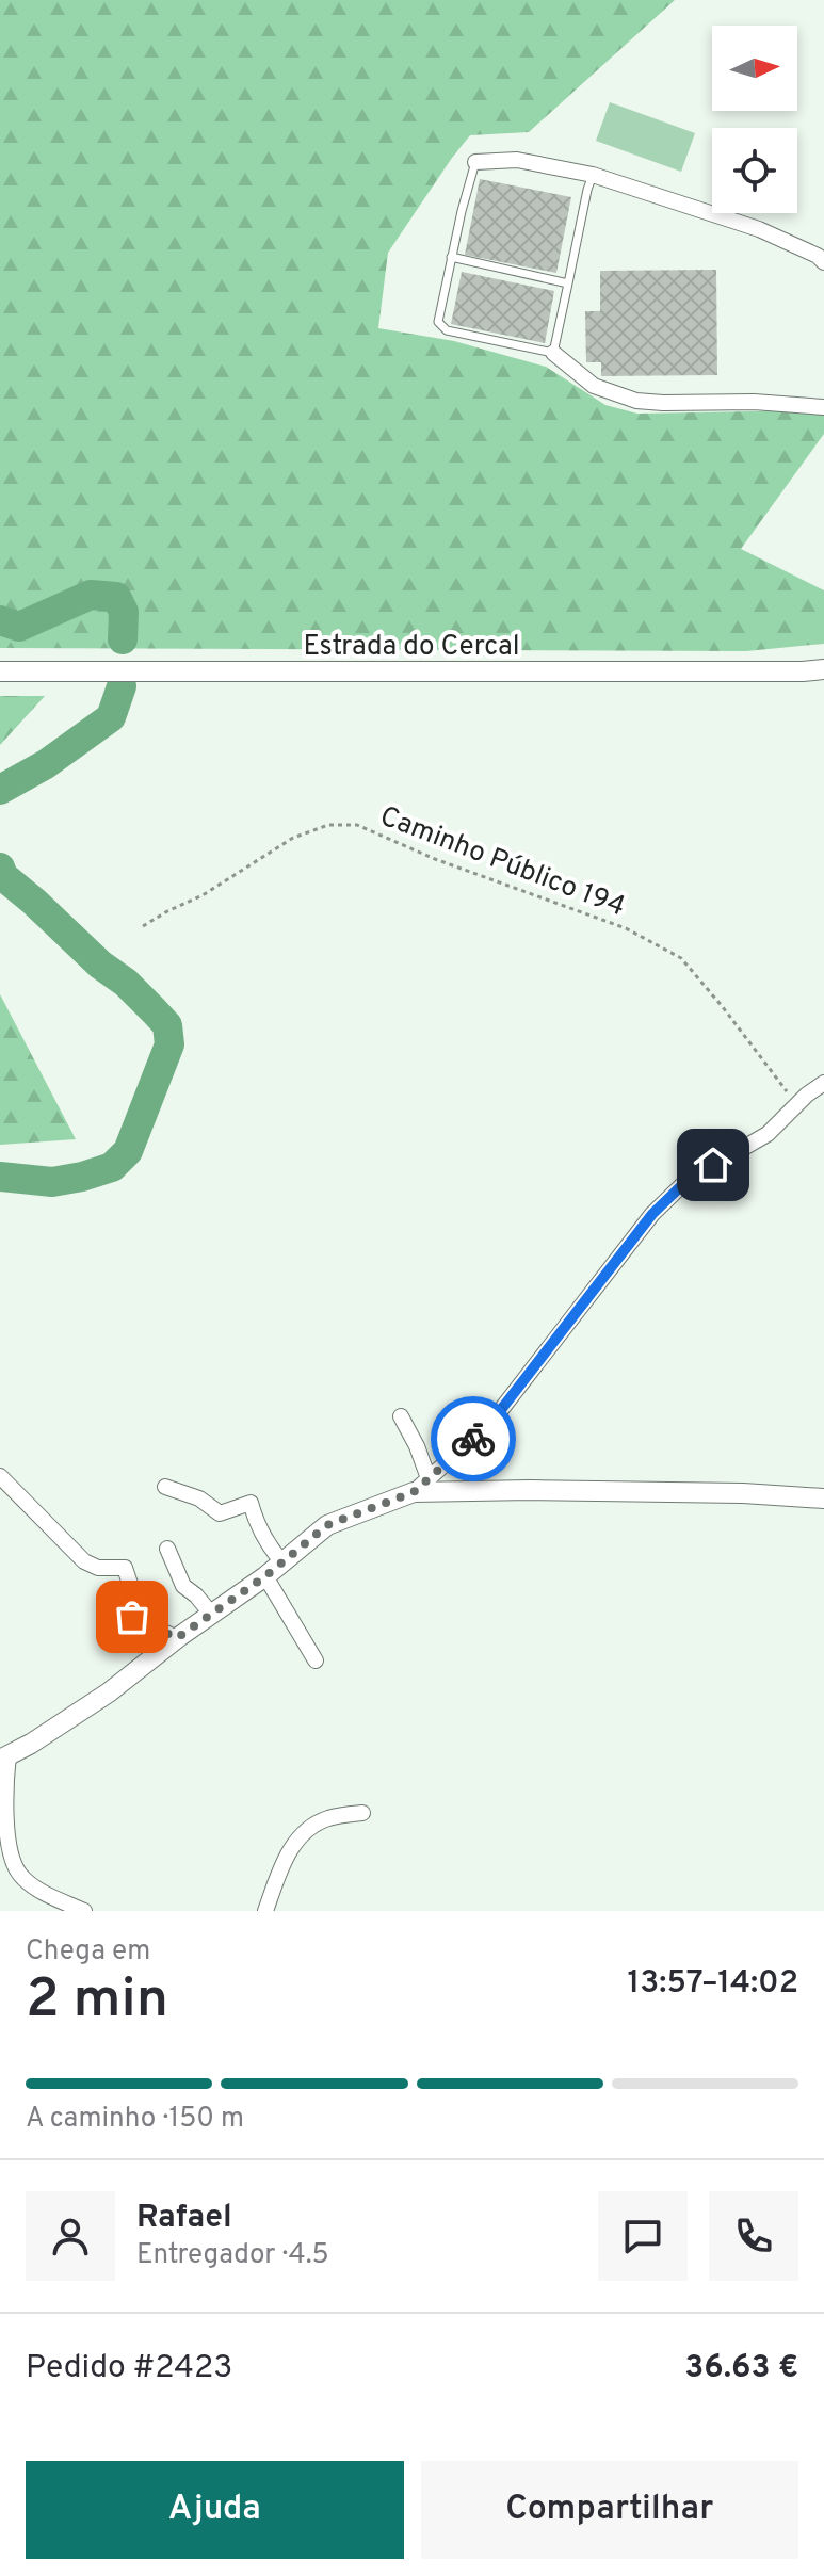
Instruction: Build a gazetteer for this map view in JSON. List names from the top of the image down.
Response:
{
  "streets": {
    "street": ["Estrada do Cercal"],
    "path": ["Caminho Público 194"]
  },
  "north": "right",
  "page": {
    "heading": ["2 min", "Chega em", "13:57–14:02"],
    "panel": [
      "Rafael",
      "Entregador · 4.5",
      "Pedido #2423",
      "36.63 €"
    ],
    "bar": "A caminho · 150 m",
    "buttons": ["Ajuda", "Compartilhar"]
  }
}
